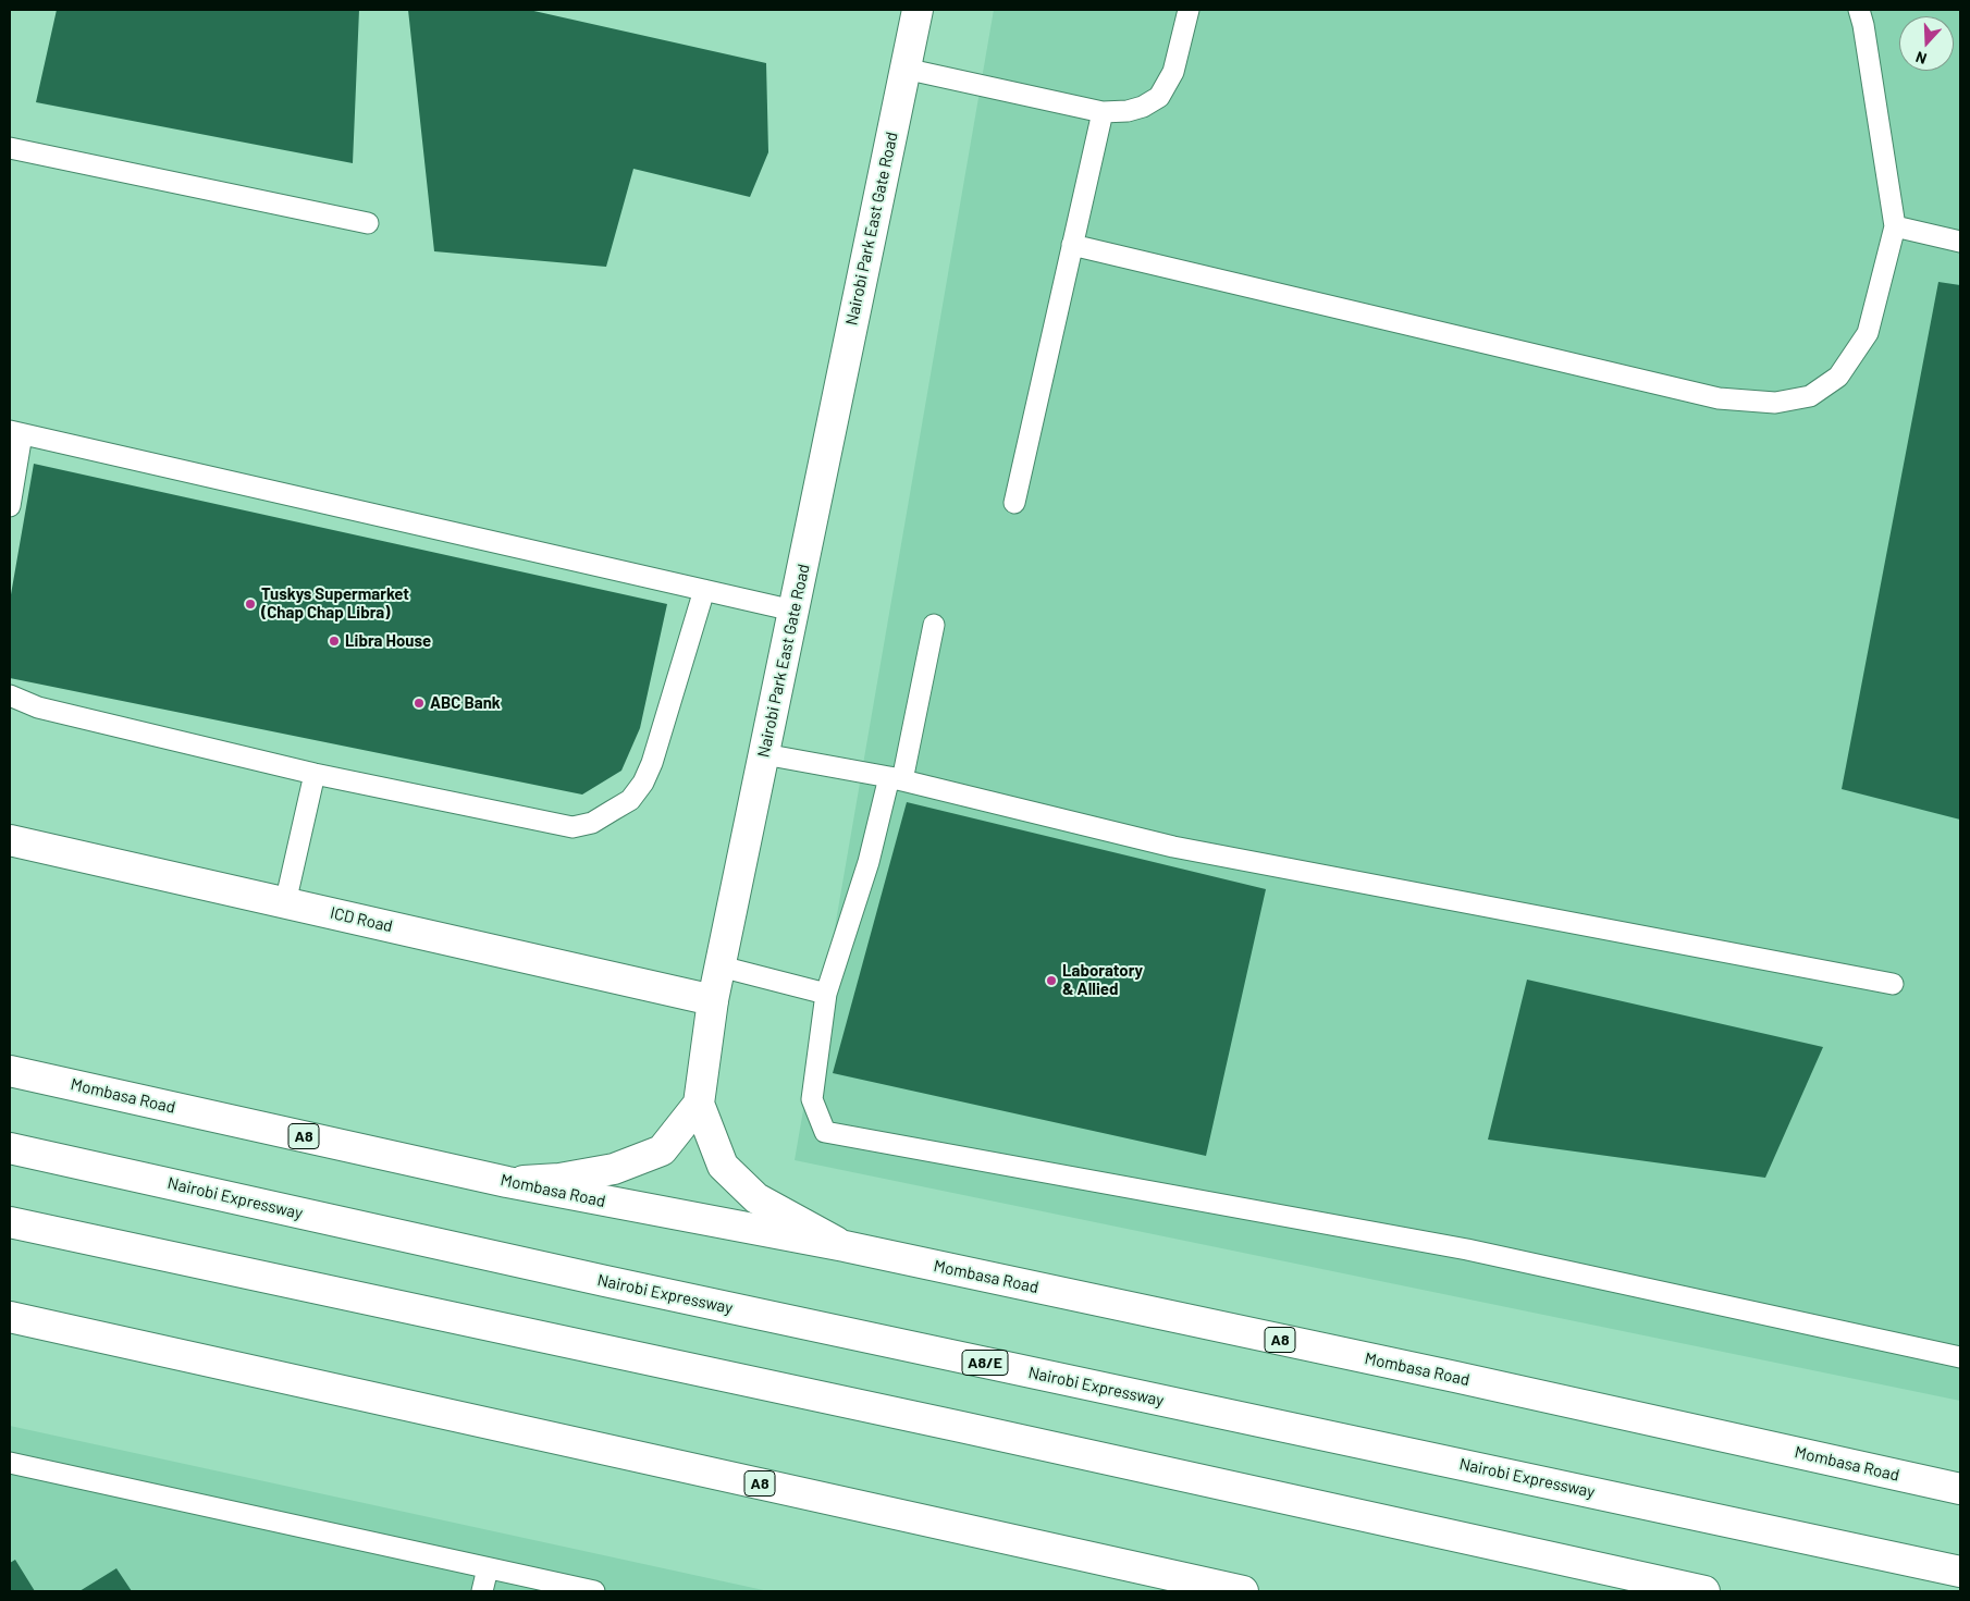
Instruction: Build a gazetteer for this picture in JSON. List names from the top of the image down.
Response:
{
  "streets": {
    "main road": [
      "Nairobi Park East Gate Road",
      "ICD Road",
      "Mombasa Road",
      "A8",
      "Nairobi Expressway",
      "A8/E"
    ]
  },
  "crossings": [
    ["Nairobi Park East Gate Road", "ICD Road"],
    ["Nairobi Park East Gate Road", "Mombasa Road"]
  ],
  "places": [
    "Tuskys Supermarket (Chap Chap Libra)",
    "Libra House",
    "ABC Bank",
    "Laboratory & Allied"
  ],
  "north": "bottom"
}
